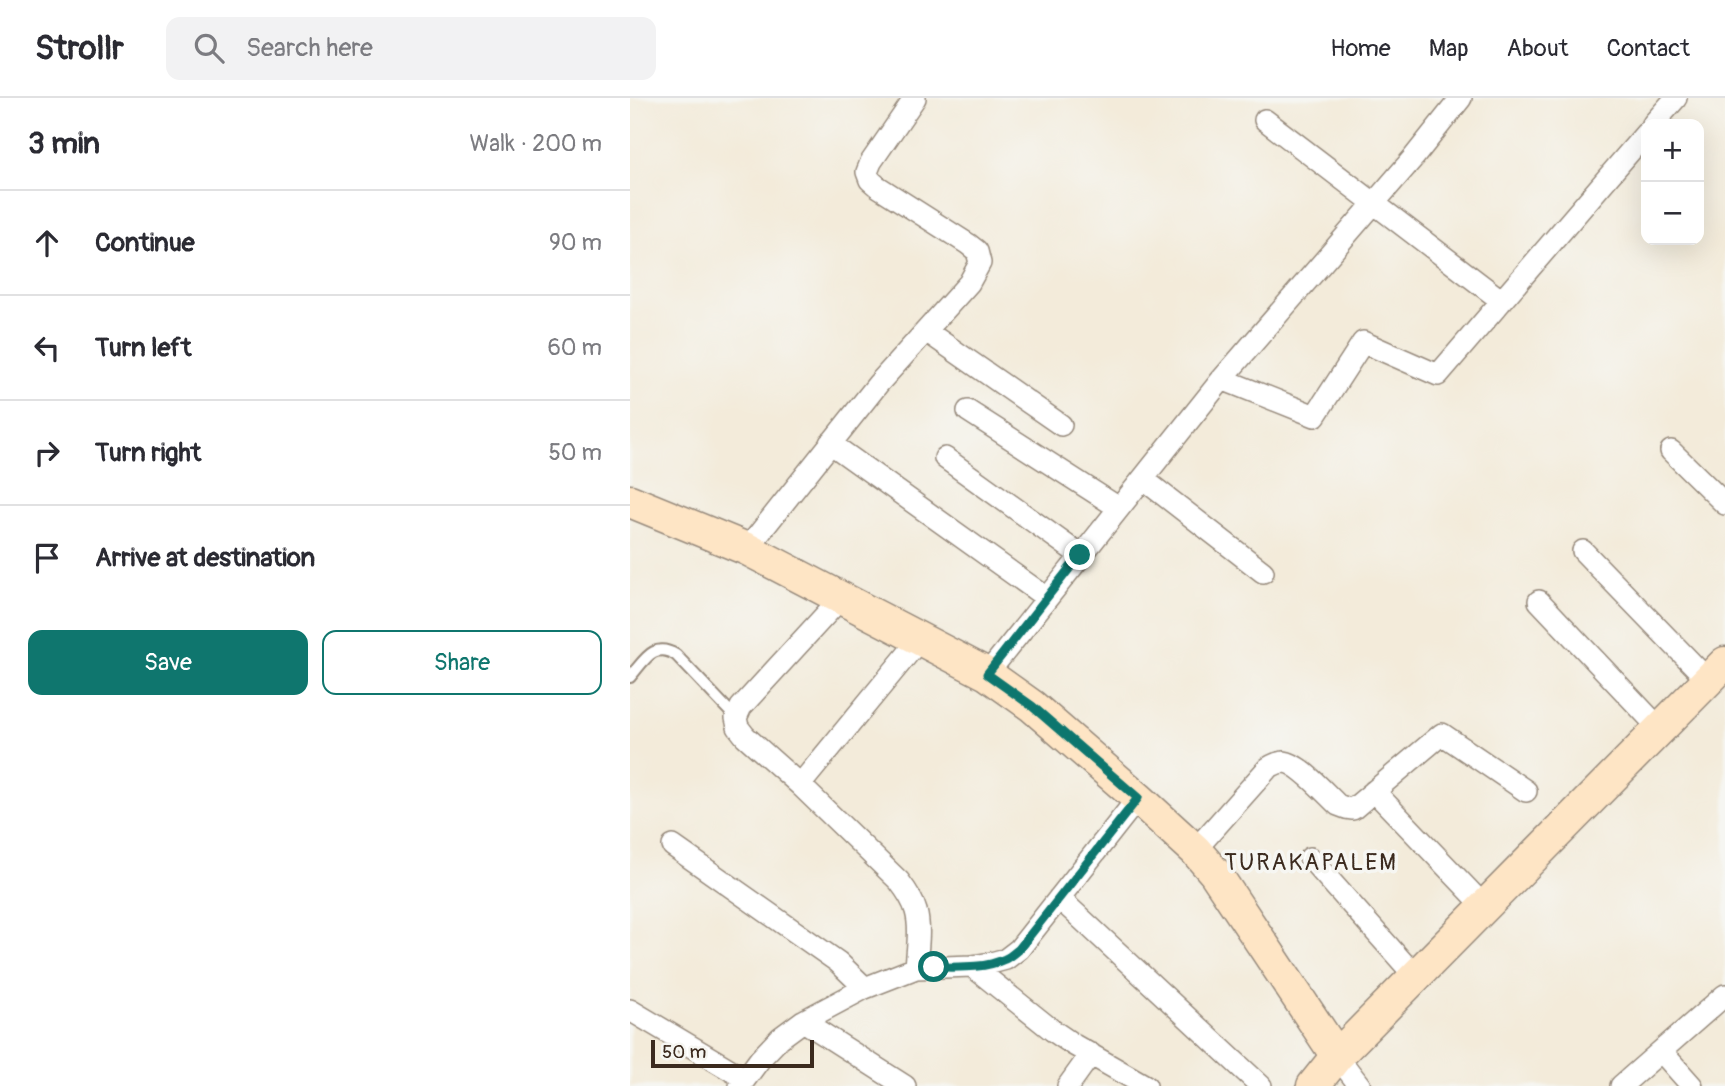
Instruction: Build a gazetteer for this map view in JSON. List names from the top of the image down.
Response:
{
  "districts": ["TURAKAPALEM"],
  "scale_bar": "50 m",
  "page": {
    "header": "Strollr",
    "search": "Search here",
    "nav": [
      "Home",
      "Map",
      "About",
      "Contact"
    ],
    "heading": ["3 min", "Walk · 200 m"],
    "map_buttons": ["+", "−"],
    "list": [
      ["Continue", "90 m"],
      ["Turn left", "60 m"],
      ["Turn right", "50 m"],
      "Arrive at destination"
    ],
    "buttons": ["Save", "Share"],
    "scale": "50 m"
  }
}
